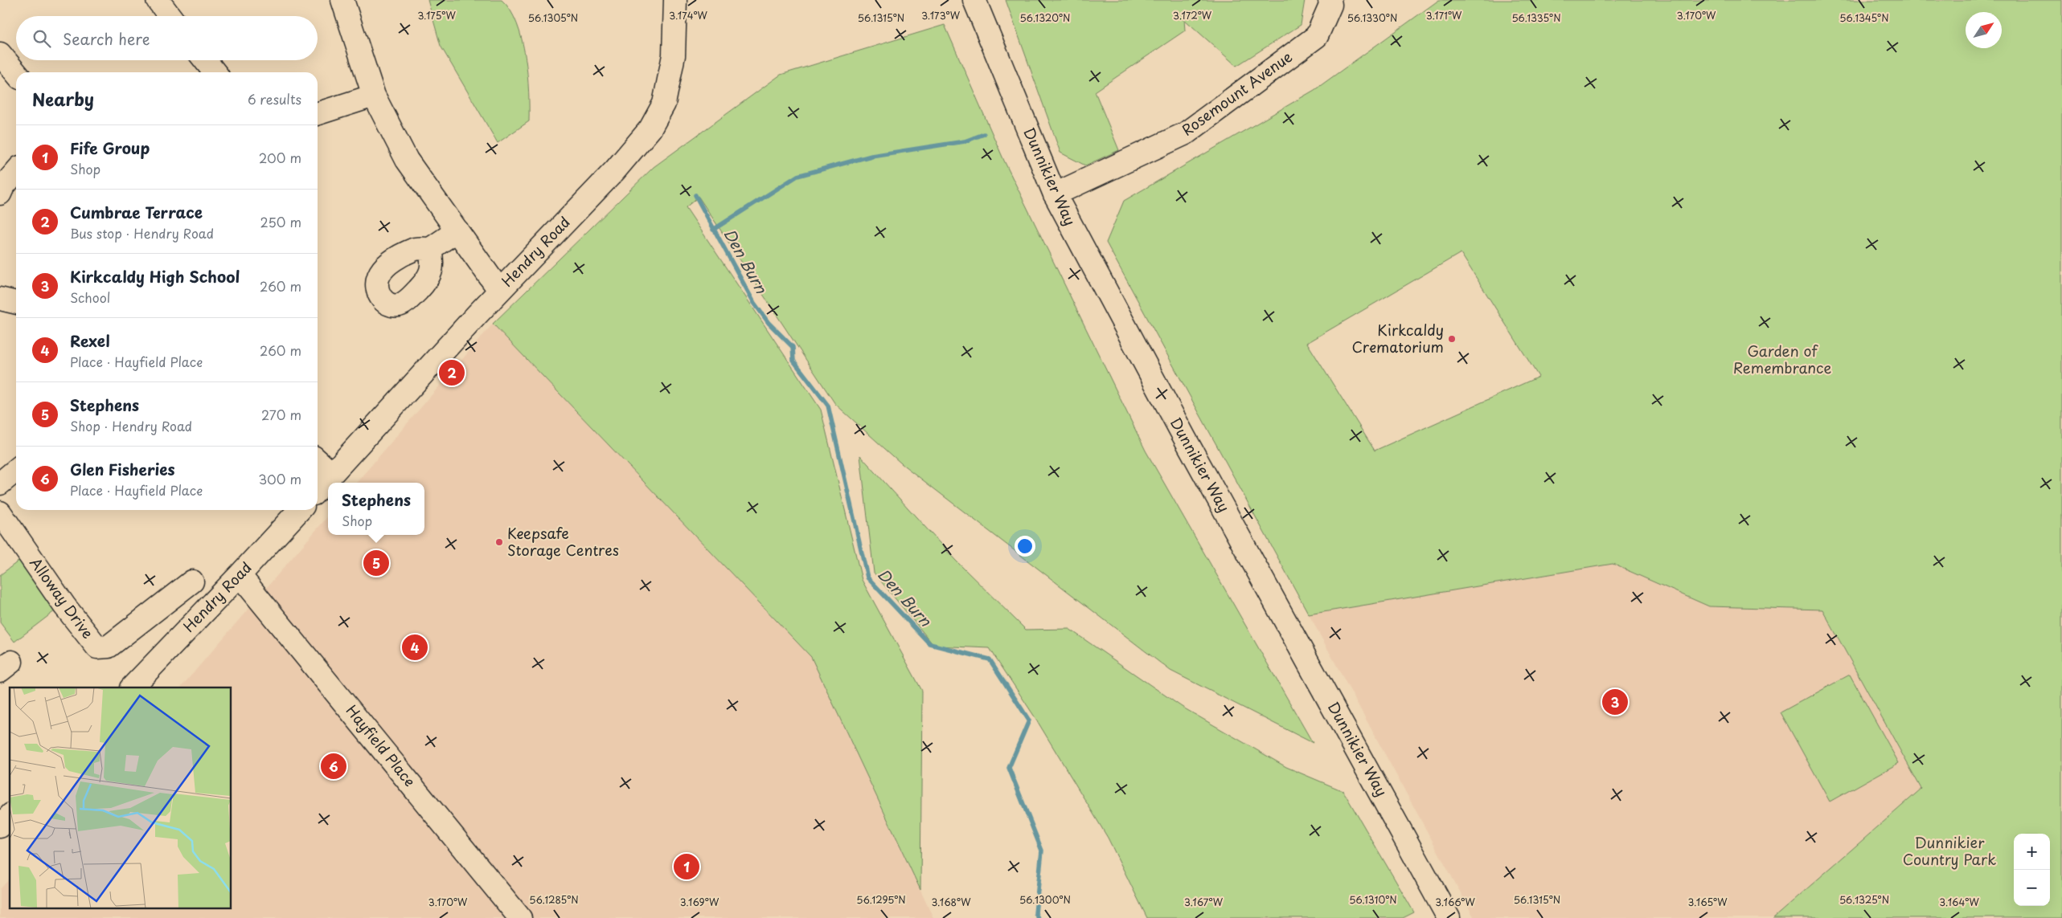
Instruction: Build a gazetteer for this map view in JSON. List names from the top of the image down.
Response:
{
  "streets": {
    "street": [
      "Rosemount Avenue",
      "Dunnikier Way",
      "Hendry Road",
      "Alloway Drive",
      "Hayfield Place"
    ]
  },
  "crossings": [
    ["Rosemount Avenue", "Dunnikier Way"],
    ["Hendry Road", "Hayfield Place"]
  ],
  "water": ["Den Burn"],
  "parks": ["Garden of Remembrance", "Dunnikier Country Park"],
  "places": ["Kirkcaldy Crematorium", "Keepsafe Storage Centres"],
  "north": "top right",
  "page": {
    "search": "Search here",
    "heading": ["Nearby", "6 results"],
    "list": [
      {
        "mark": "1",
        "name": "Fife Group",
        "note": "Shop",
        "value": "200 m"
      },
      {
        "mark": "2",
        "name": "Cumbrae Terrace",
        "note": "Bus stop · Hendry Road",
        "value": "250 m"
      },
      {
        "mark": "3",
        "name": "Kirkcaldy High School",
        "note": "School",
        "value": "260 m"
      },
      {
        "mark": "4",
        "name": "Rexel",
        "note": "Place · Hayfield Place",
        "value": "260 m"
      },
      {
        "mark": "5",
        "name": "Stephens",
        "note": "Shop · Hendry Road",
        "value": "270 m"
      },
      {
        "mark": "6",
        "name": "Glen Fisheries",
        "note": "Place · Hayfield Place",
        "value": "300 m"
      }
    ],
    "pins": [
      "2",
      "5",
      "4",
      "3",
      "6",
      "1"
    ],
    "popup": ["Stephens", "Shop"],
    "map_buttons": ["+", "−"]
  },
  "coordinates": [
    "3.175°W",
    "3.174°W",
    "3.173°W",
    "3.172°W",
    "3.171°W",
    "3.170°W",
    "56.1305°N",
    "56.1315°N",
    "56.1320°N",
    "56.1330°N",
    "56.1335°N",
    "56.1345°N",
    "56.1285°N",
    "56.1295°N",
    "56.1300°N",
    "56.1310°N",
    "56.1325°N",
    "3.169°W",
    "3.168°W",
    "3.167°W",
    "3.166°W",
    "3.165°W",
    "3.164°W"
  ]
}
